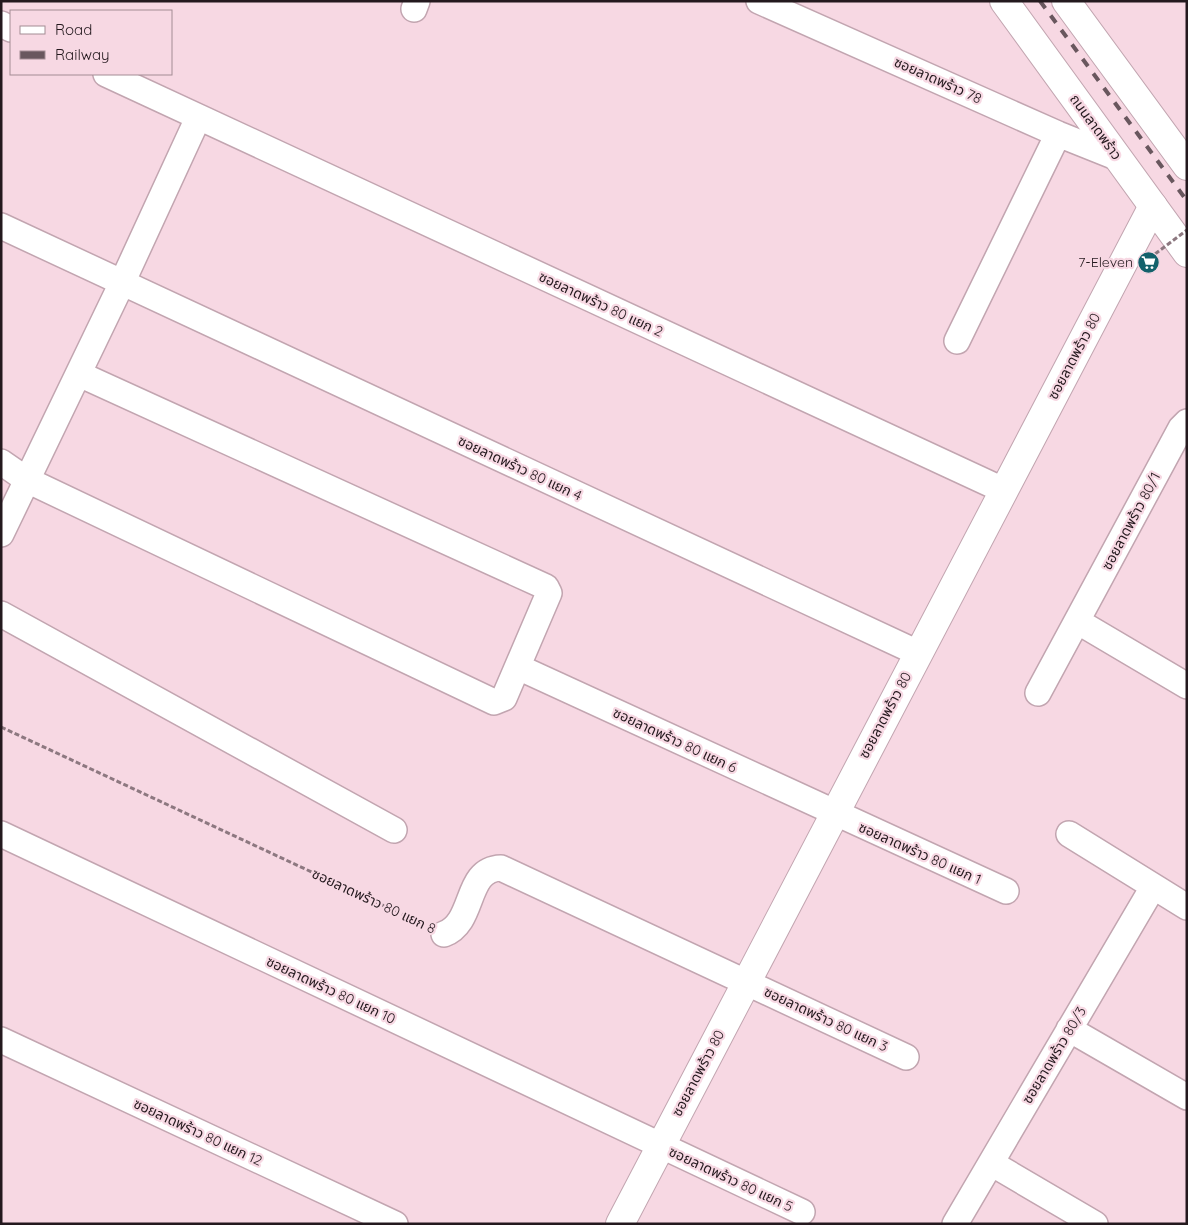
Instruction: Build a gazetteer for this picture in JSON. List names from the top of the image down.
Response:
{
  "streets": {
    "street": [
      "ซอยลาดพร้าว 78",
      "ถนนลาดพร้าว",
      "ซอยลาดพร้าว 80 แยก 2",
      "ซอยลาดพร้าว 80",
      "ซอยลาดพร้าว 80 แยก 4",
      "ซอยลาดพร้าว 80/1",
      "ซอยลาดพร้าว 80 แยก 6",
      "ซอยลาดพร้าว 80 แยก 1",
      "ซอยลาดพร้าว 80 แยก 8",
      "ซอยลาดพร้าว 80 แยก 10",
      "ซอยลาดพร้าว 80 แยก 3",
      "ซอยลาดพร้าว 80/3",
      "ซอยลาดพร้าว 80 แยก 12",
      "ซอยลาดพร้าว 80 แยก 5"
    ]
  },
  "crossings": [
    ["ซอยลาดพร้าว 78", "ถนนลาดพร้าว"],
    ["ถนนลาดพร้าว", "ซอยลาดพร้าว 80"],
    ["ซอยลาดพร้าว 80 แยก 2", "ซอยลาดพร้าว 80"],
    ["ซอยลาดพร้าว 80", "ซอยลาดพร้าว 80 แยก 4"],
    ["ซอยลาดพร้าว 80", "ซอยลาดพร้าว 80 แยก 6"],
    ["ซอยลาดพร้าว 80", "ซอยลาดพร้าว 80 แยก 1"],
    ["ซอยลาดพร้าว 80", "ซอยลาดพร้าว 80 แยก 8"],
    ["ซอยลาดพร้าว 80", "ซอยลาดพร้าว 80 แยก 10"],
    ["ซอยลาดพร้าว 80", "ซอยลาดพร้าว 80 แยก 3"],
    ["ซอยลาดพร้าว 80", "ซอยลาดพร้าว 80 แยก 5"],
    ["ซอยลาดพร้าว 80 แยก 6", "ซอยลาดพร้าว 80 แยก 1"],
    ["ซอยลาดพร้าว 80 แยก 8", "ซอยลาดพร้าว 80 แยก 3"],
    ["ซอยลาดพร้าว 80 แยก 10", "ซอยลาดพร้าว 80 แยก 5"]
  ],
  "places": {
    "supermarket": ["7-Eleven"]
  },
  "legend": ["Road", "Railway"]
}
